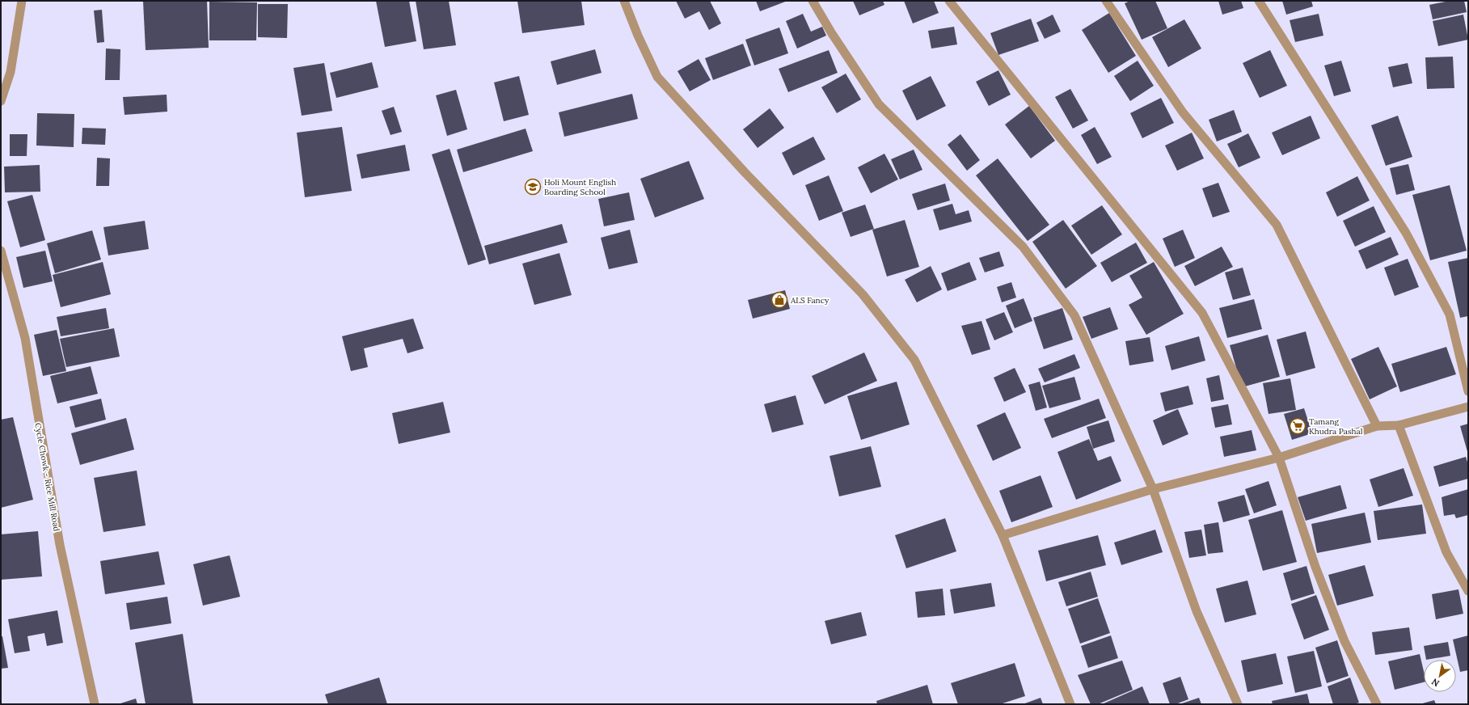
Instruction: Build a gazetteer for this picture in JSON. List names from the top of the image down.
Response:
{
  "streets": {
    "street": ["Cycle Chowk - Rice Mill Road"]
  },
  "places": {
    "school or university": ["Holi Mount English Boarding School"],
    "shop": ["ALS Fancy"],
    "supermarket": ["Tamang Khudra Pashal"]
  },
  "north": "bottom left"
}
